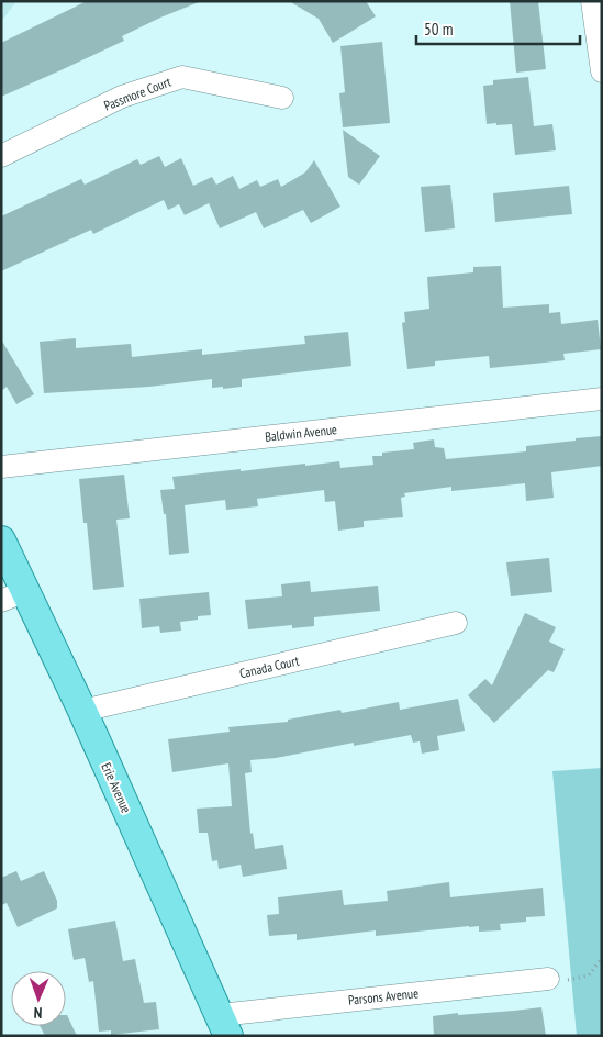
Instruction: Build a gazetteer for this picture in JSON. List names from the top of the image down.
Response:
{
  "streets": {
    "main road": ["Erie Avenue"],
    "street": [
      "Passmore Court",
      "Baldwin Avenue",
      "Canada Court",
      "Parsons Avenue"
    ]
  },
  "crossings": [
    ["Canada Court", "Erie Avenue"],
    ["Erie Avenue", "Parsons Avenue"]
  ],
  "scale_bar": "50 m",
  "north": "bottom"
}
